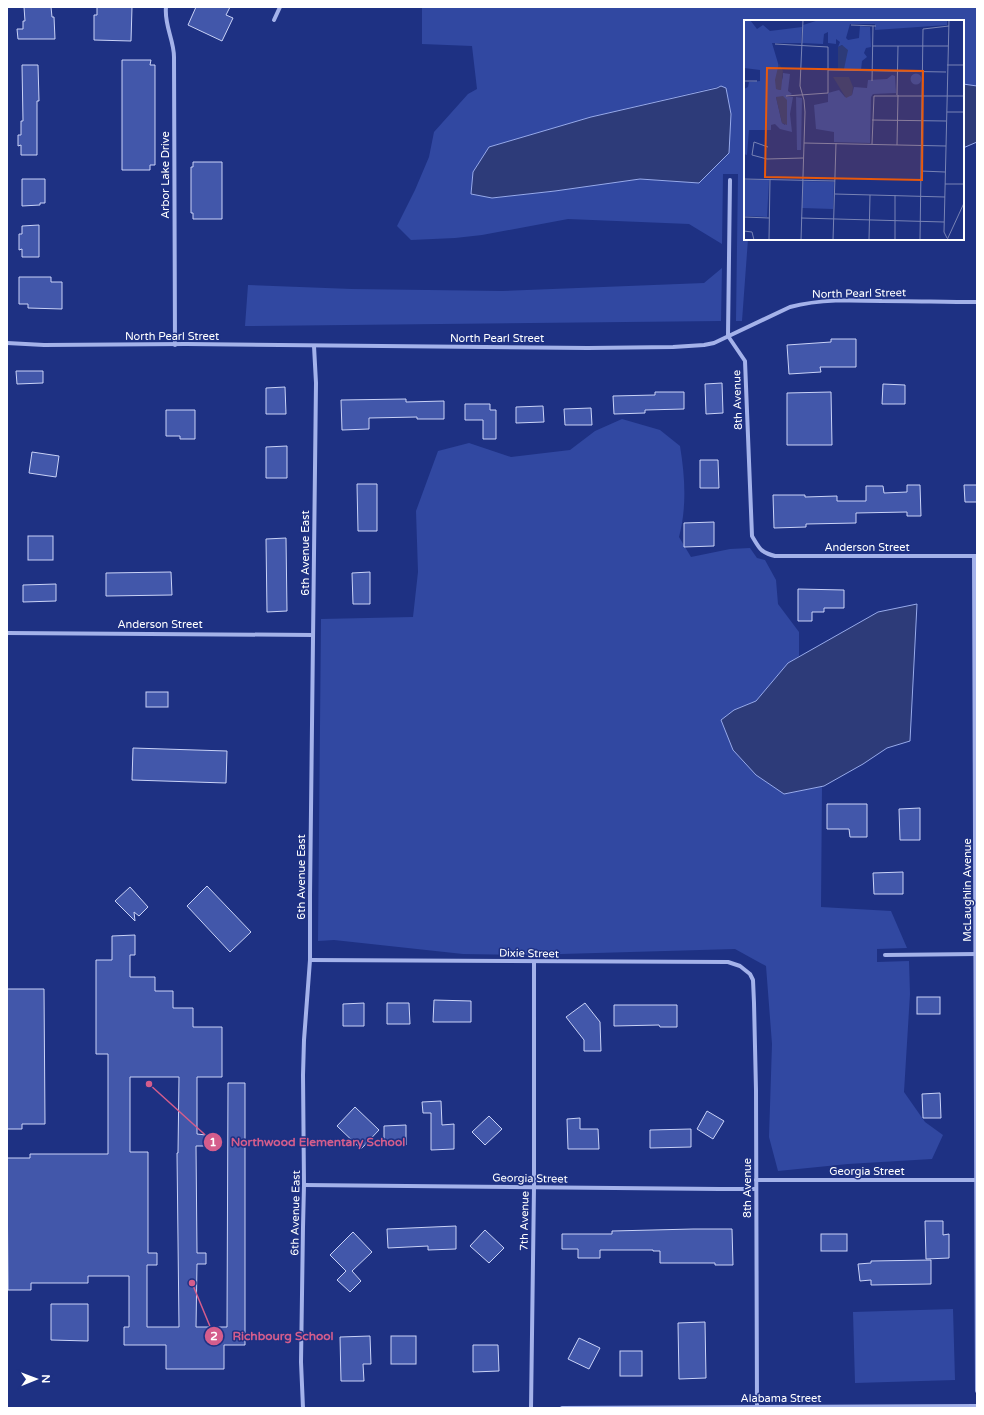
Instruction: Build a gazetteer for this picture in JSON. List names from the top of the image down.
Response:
{
  "streets": {
    "street": [
      "Arbor Lake Drive",
      "North Pearl Street",
      "8th Avenue",
      "Anderson Street",
      "6th Avenue East",
      "McLaughlin Avenue",
      "Dixie Street",
      "Georgia Street",
      "7th Avenue",
      "Alabama Street"
    ]
  },
  "crossings": [
    ["Arbor Lake Drive", "North Pearl Street"],
    ["North Pearl Street", "8th Avenue"],
    ["North Pearl Street", "6th Avenue East"],
    ["8th Avenue", "Anderson Street"],
    ["8th Avenue", "Dixie Street"],
    ["8th Avenue", "Georgia Street"],
    ["8th Avenue", "Alabama Street"],
    ["Anderson Street", "6th Avenue East"],
    ["Anderson Street", "McLaughlin Avenue"],
    ["6th Avenue East", "Dixie Street"],
    ["6th Avenue East", "Georgia Street"],
    ["McLaughlin Avenue", "Georgia Street"],
    ["Dixie Street", "7th Avenue"],
    ["Georgia Street", "7th Avenue"]
  ],
  "places": ["Northwood Elementary School", "Richbourg School"],
  "north": "right"
}
